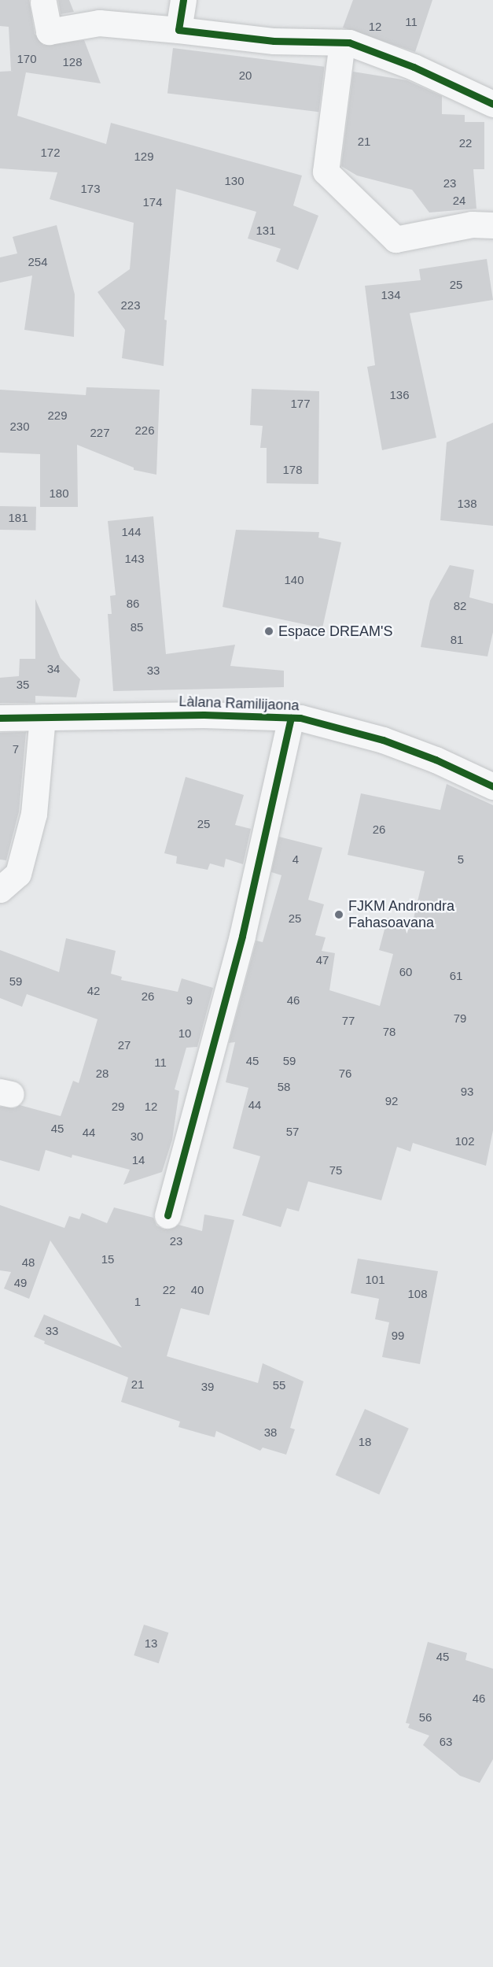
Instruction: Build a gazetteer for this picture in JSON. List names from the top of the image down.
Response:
{
  "streets": {
    "street": ["Làlana Ramilijaona"]
  },
  "places": ["Espace DREAM'S", "FJKM Androndra Fahasoavana"],
  "house_numbers": [
    "11",
    "12",
    "170",
    "128",
    "20",
    "21",
    "22",
    "172",
    "129",
    "130",
    "23",
    "173",
    "24",
    "174",
    "131",
    "254",
    "25",
    "134",
    "223",
    "136",
    "177",
    "229",
    "230",
    "226",
    "227",
    "178",
    "180",
    "138",
    "181",
    "144",
    "143",
    "140",
    "86",
    "82",
    "85",
    "81",
    "34",
    "33",
    "35",
    "7",
    "25",
    "26",
    "4",
    "5",
    "25",
    "47",
    "60",
    "61",
    "59",
    "42",
    "26",
    "9",
    "46",
    "79",
    "77",
    "78",
    "10",
    "27",
    "45",
    "59",
    "11",
    "28",
    "76",
    "58",
    "93",
    "92",
    "44",
    "29",
    "12",
    "45",
    "57",
    "44",
    "30",
    "102",
    "14",
    "75",
    "23",
    "15",
    "48",
    "101",
    "49",
    "22",
    "40",
    "108",
    "1",
    "33",
    "99",
    "21",
    "55",
    "39",
    "38",
    "18",
    "13",
    "45",
    "46",
    "56",
    "63"
  ]
}
